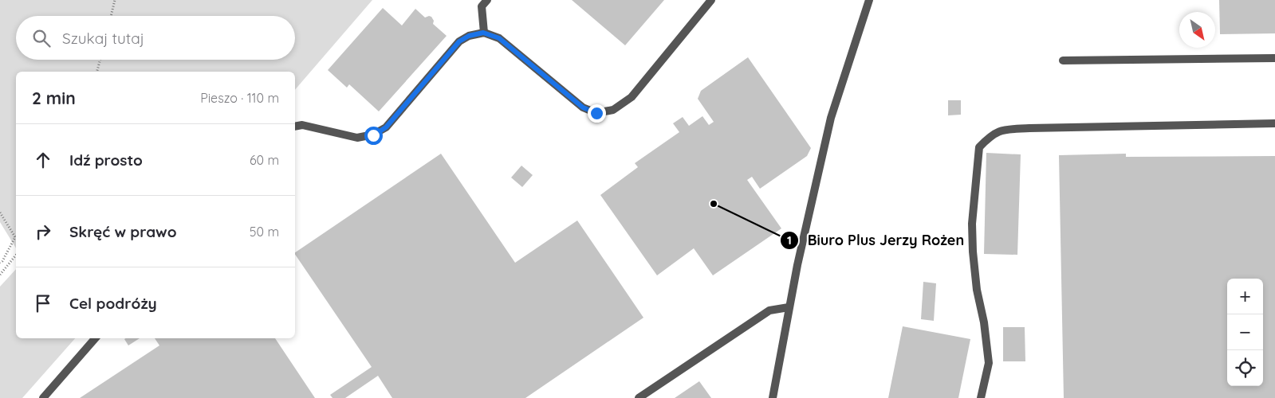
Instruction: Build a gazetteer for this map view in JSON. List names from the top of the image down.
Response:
{
  "places": ["Biuro Plus Jerzy Rożen"],
  "north": "bottom right",
  "page": {
    "search": "Szukaj tutaj",
    "heading": ["2 min", "Pieszo · 110 m"],
    "list": [
      ["Idź prosto", "60 m"],
      ["Skręć w prawo", "50 m"],
      "Cel podróży"
    ],
    "map_buttons": ["+", "−"]
  }
}
